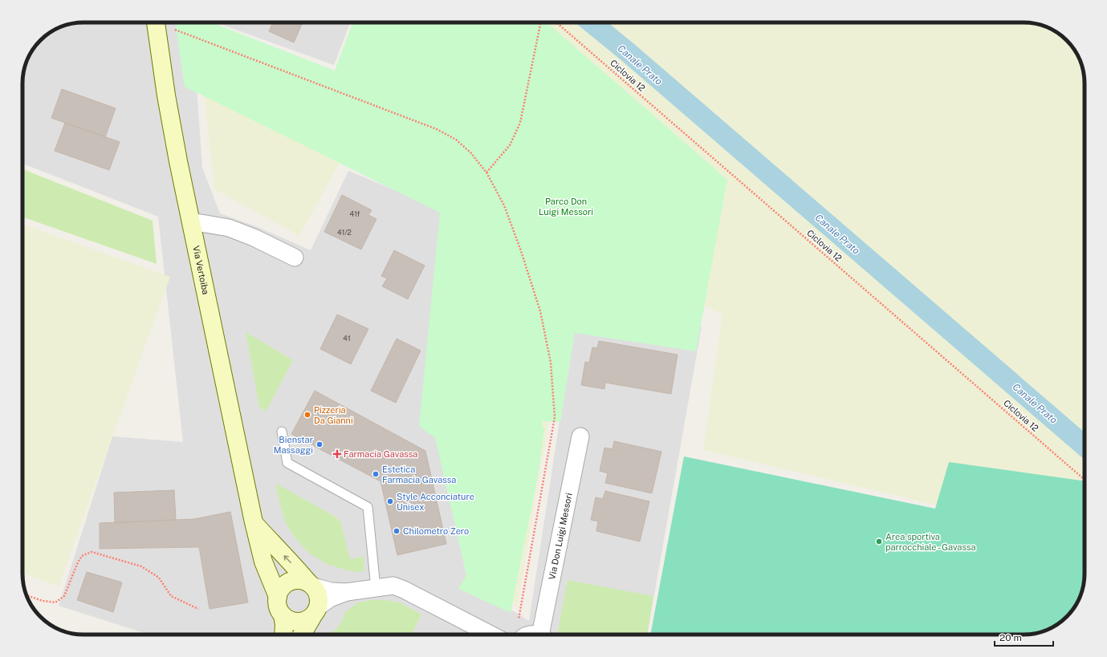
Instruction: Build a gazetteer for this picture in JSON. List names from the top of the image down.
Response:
{
  "streets": {
    "main road": ["Via Vertoiba"],
    "street": ["Via Don Luigi Messori"],
    "path": ["Ciclovia 12"]
  },
  "water": ["Canale Prato"],
  "parks": ["Parco Don Luigi Messori"],
  "places": {
    "other": [
      "Pizzeria Da Gianni",
      "Bienstar Massaggi",
      "Estetica Farmacia Gavassa",
      "Style Acconciature Unisex",
      "Chilometro Zero",
      "Area sportiva parrocchiale - Gavassa"
    ],
    "health": ["Farmacia Gavassa"]
  },
  "house_numbers": ["41f", "41/2", "41"],
  "scale_bar": "20 m"
}
